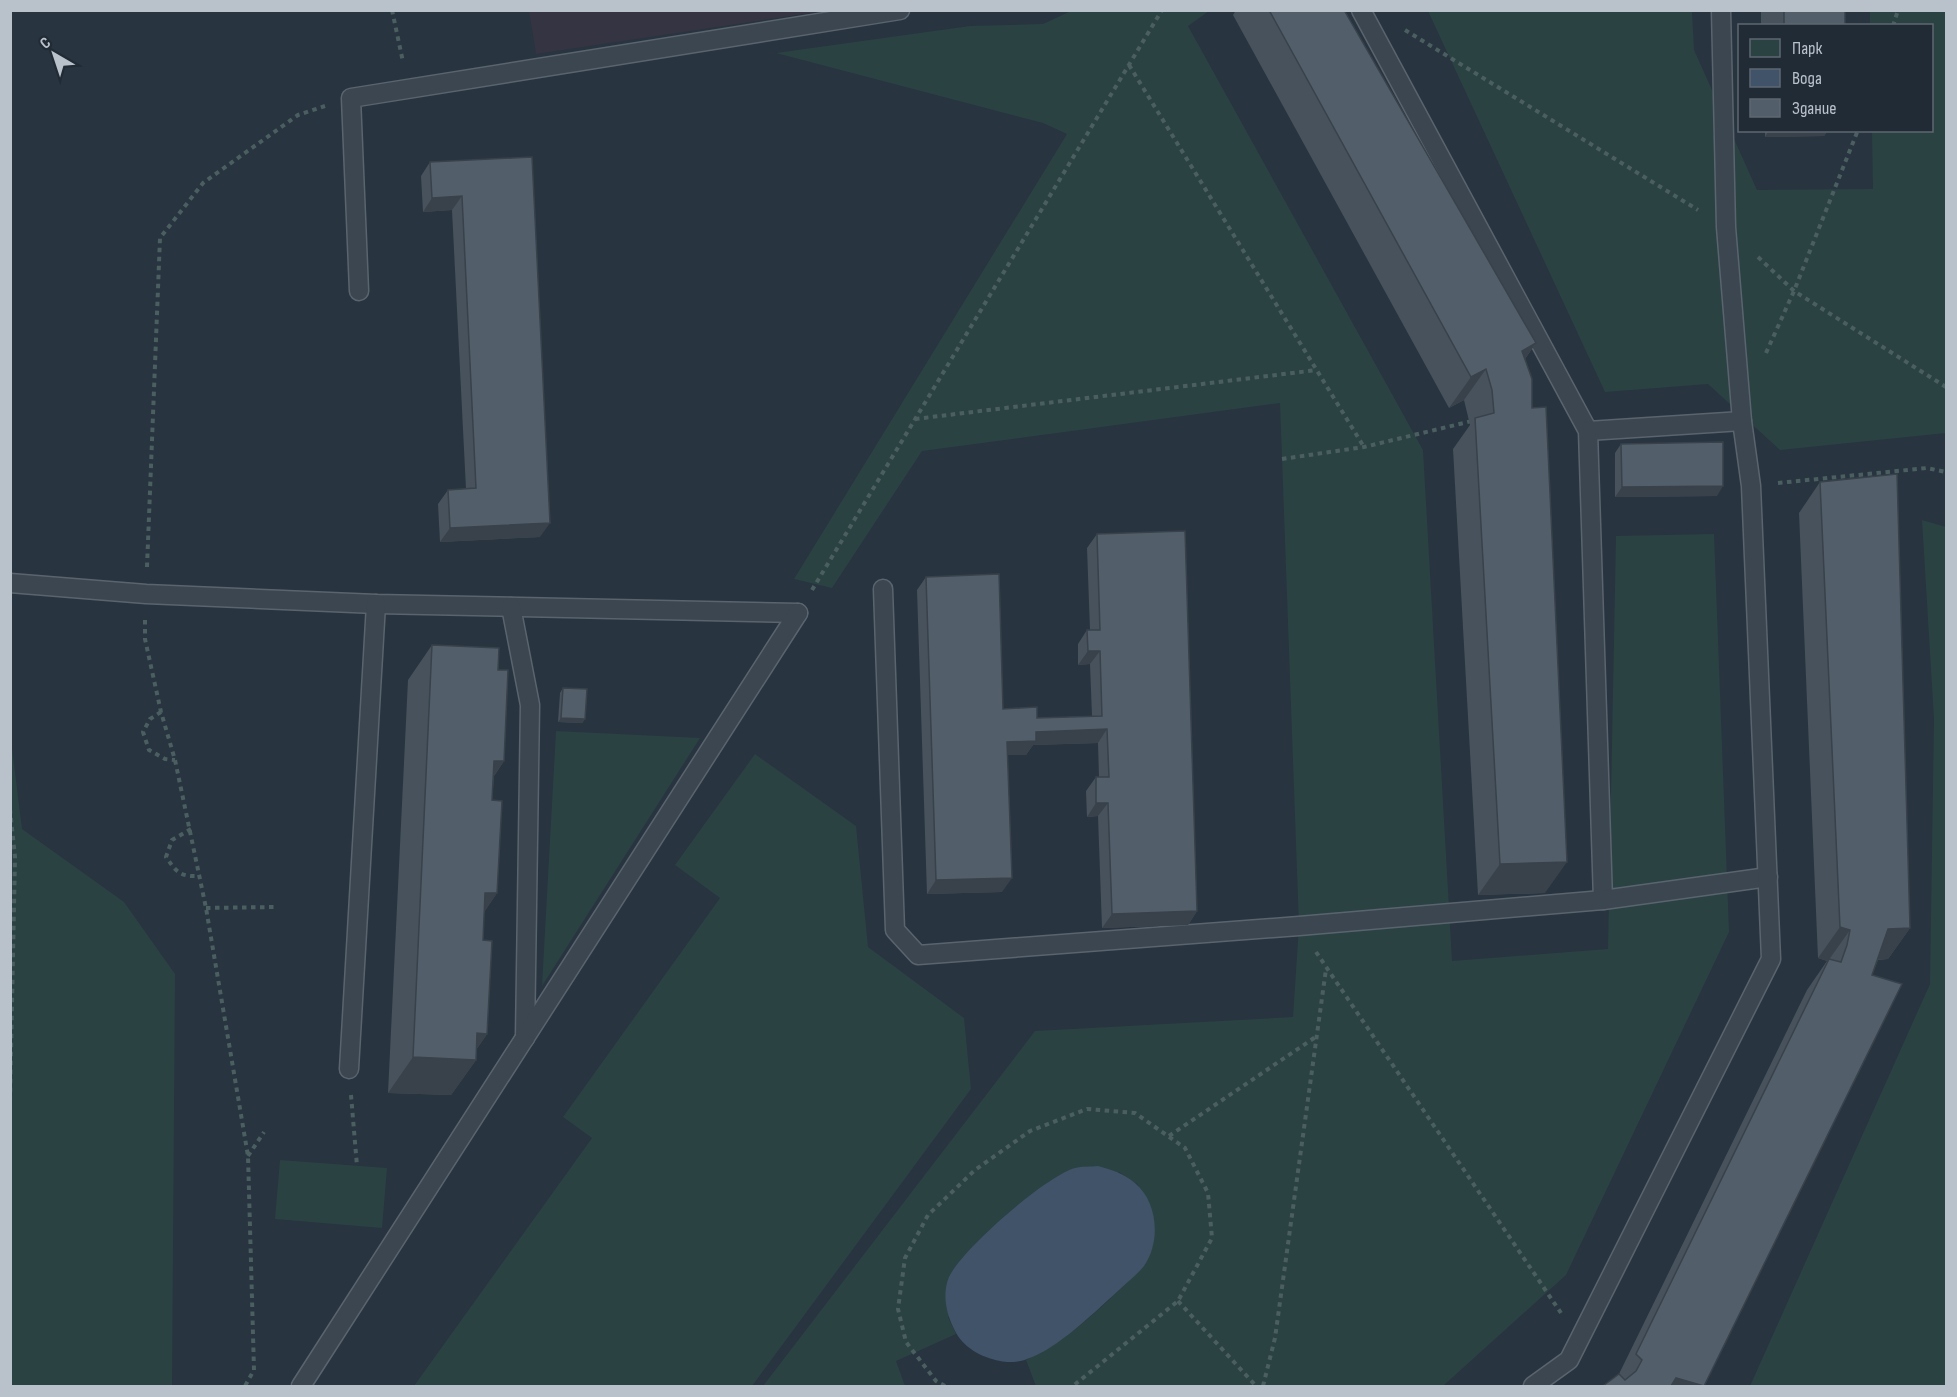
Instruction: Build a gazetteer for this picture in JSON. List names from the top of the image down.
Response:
{
  "legend": ["Парк", "Вода", "Здание"],
  "north": "top left"
}
